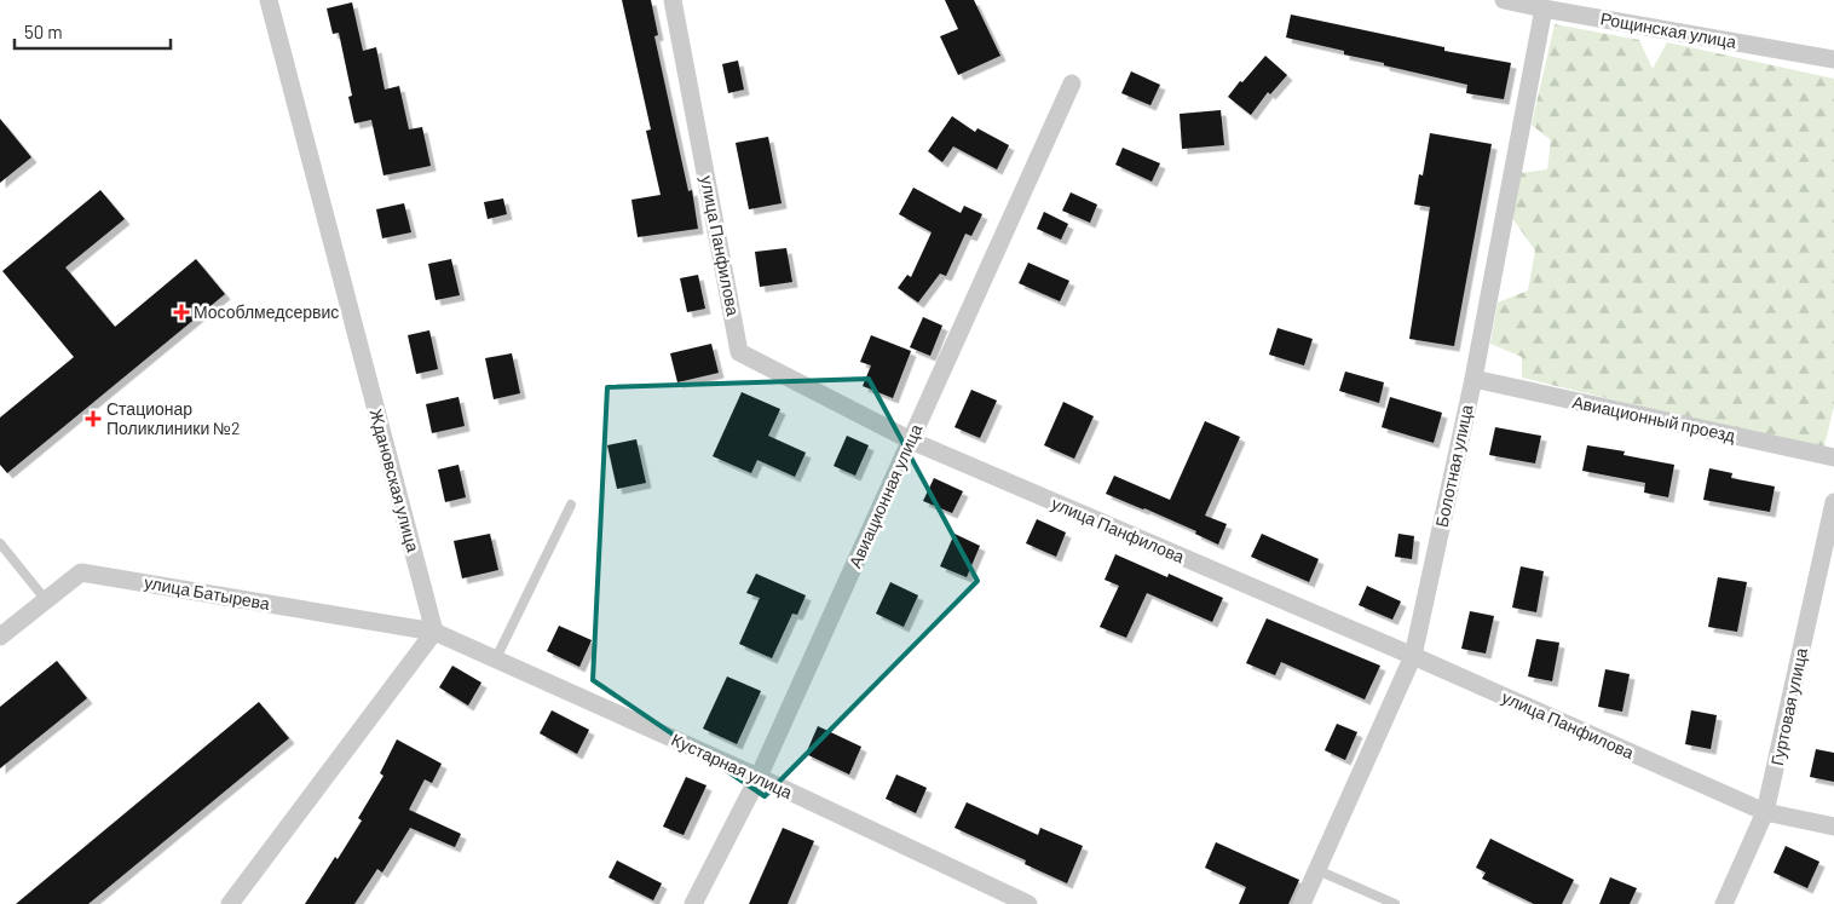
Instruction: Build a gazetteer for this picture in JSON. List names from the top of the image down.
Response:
{
  "streets": {
    "street": [
      "Рощинская улица",
      "улица Панфилова",
      "Авиационный проезд",
      "Болотная улица",
      "Ждановская улица",
      "Авиационная улица",
      "улица Батырева",
      "Гуртовая улица",
      "Кустарная улица"
    ]
  },
  "crossings": [
    ["Рощинская улица", "Болотная улица"],
    ["улица Панфилова", "Болотная улица"],
    ["улица Панфилова", "Авиационная улица"],
    ["улица Панфилова", "Гуртовая улица"],
    ["Авиационный проезд", "Болотная улица"],
    ["Ждановская улица", "улица Батырева"],
    ["Ждановская улица", "Кустарная улица"],
    ["Авиационная улица", "Кустарная улица"],
    ["улица Батырева", "Кустарная улица"]
  ],
  "places": {
    "health": ["Мособлмедсервис", "Стационар Поликлиники №2"]
  },
  "scale_bar": "50 m"
}
